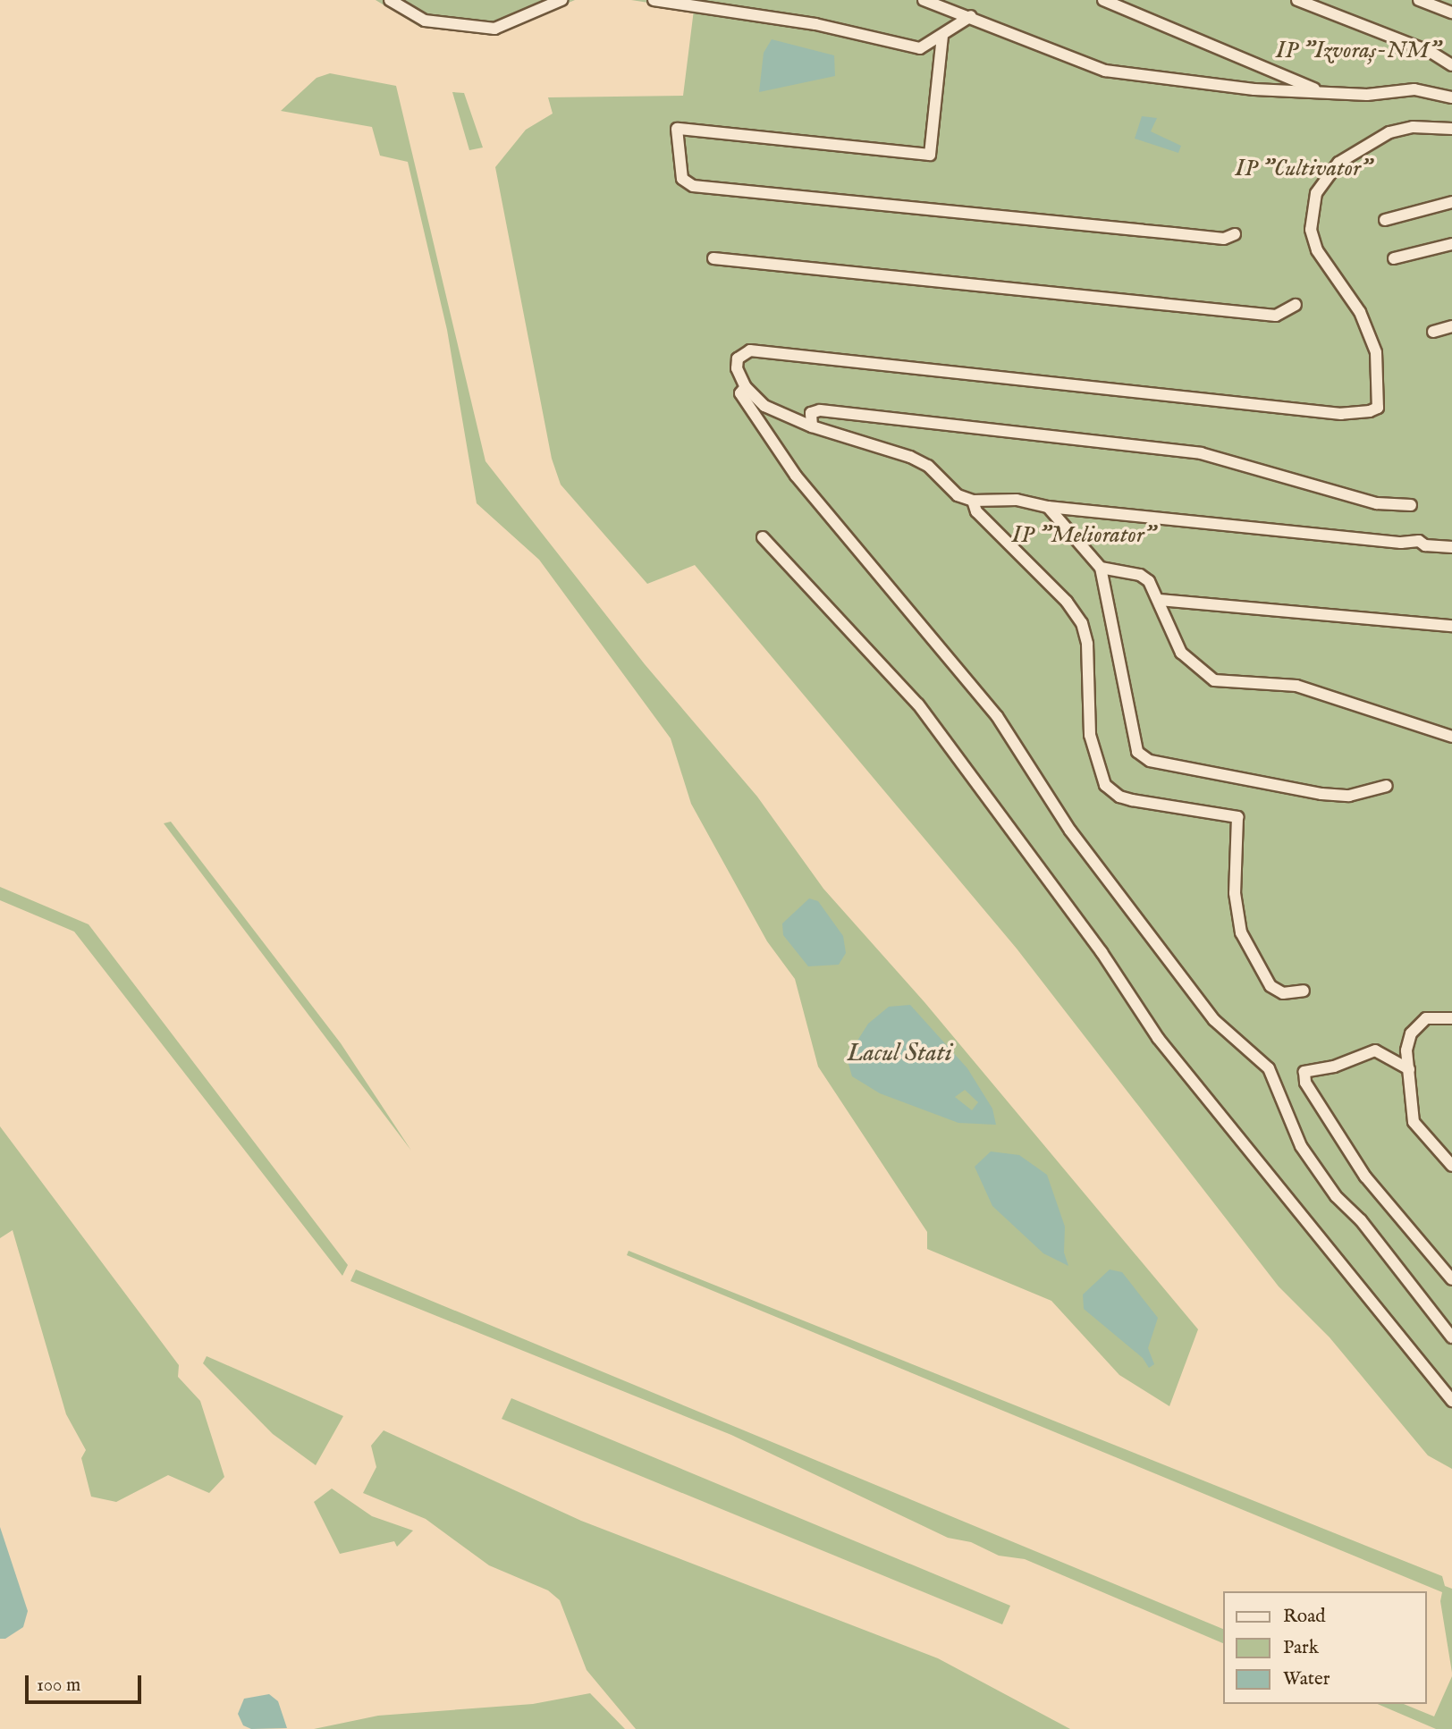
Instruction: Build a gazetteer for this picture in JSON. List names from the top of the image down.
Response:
{
  "water": ["Lacul Stati"],
  "parks": ["IP \"Izvoraș-NM\"", "IP \"Cultivator\"", "IP \"Meliorator\""],
  "legend": ["Road", "Park", "Water"],
  "scale_bar": "100 m"
}
